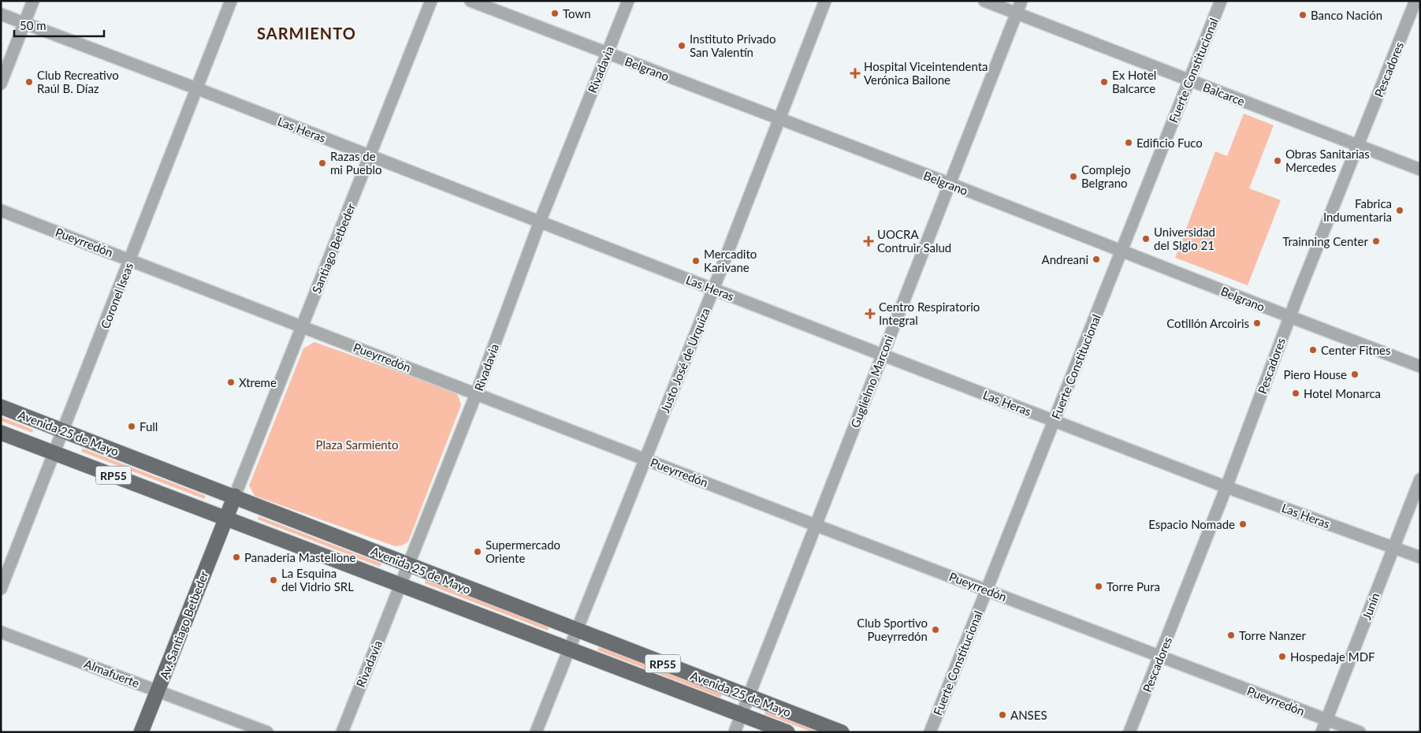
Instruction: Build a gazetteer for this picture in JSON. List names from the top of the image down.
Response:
{
  "streets": {
    "main road": ["Avenida 25 de Mayo", "RP55", "Av. Santiago Betbeder"],
    "street": [
      "Belgrano",
      "Rivadavia",
      "Pescadores",
      "Fuerte Constitucional",
      "Balcarce",
      "Las Heras",
      "Pueyrredón",
      "Santiago Betbeder",
      "Coronel Iseas",
      "Justo José de Urquiza",
      "Guglielmo Marconi",
      "Junín",
      "Almafuerte"
    ]
  },
  "crossings": [
    ["Belgrano", "Rivadavia"],
    ["Belgrano", "Pescadores"],
    ["Belgrano", "Fuerte Constitucional"],
    ["Belgrano", "Justo José de Urquiza"],
    ["Belgrano", "Guglielmo Marconi"],
    ["Rivadavia", "Las Heras"],
    ["Rivadavia", "Pueyrredón"],
    ["Rivadavia", "Avenida 25 de Mayo"],
    ["Pescadores", "Balcarce"],
    ["Pescadores", "Las Heras"],
    ["Pescadores", "Pueyrredón"],
    ["Fuerte Constitucional", "Balcarce"],
    ["Fuerte Constitucional", "Las Heras"],
    ["Fuerte Constitucional", "Pueyrredón"],
    ["Balcarce", "Guglielmo Marconi"],
    ["Las Heras", "Santiago Betbeder"],
    ["Las Heras", "Coronel Iseas"],
    ["Las Heras", "Justo José de Urquiza"],
    ["Las Heras", "Guglielmo Marconi"],
    ["Las Heras", "Junín"],
    ["Pueyrredón", "Santiago Betbeder"],
    ["Pueyrredón", "Coronel Iseas"],
    ["Pueyrredón", "Justo José de Urquiza"],
    ["Pueyrredón", "Guglielmo Marconi"],
    ["Pueyrredón", "Junín"],
    ["Santiago Betbeder", "Avenida 25 de Mayo"],
    ["Santiago Betbeder", "Av. Santiago Betbeder"],
    ["Coronel Iseas", "Avenida 25 de Mayo"],
    ["Justo José de Urquiza", "Avenida 25 de Mayo"],
    ["Guglielmo Marconi", "Avenida 25 de Mayo"],
    ["Avenida 25 de Mayo", "Av. Santiago Betbeder"],
    ["Av. Santiago Betbeder", "Almafuerte"]
  ],
  "districts": ["SARMIENTO"],
  "parks": ["Plaza Sarmiento"],
  "places": {
    "other": [
      "Town",
      "Banco Nación",
      "Instituto Privado San Valentín",
      "Club Recreativo Raúl B. Díaz",
      "Ex Hotel Balcarce",
      "Edificio Fuco",
      "Obras Sanitarias Mercedes",
      "Razas de mi Pueblo",
      "Complejo Belgrano",
      "Fabrica Indumentaria",
      "Universidad del SIglo 21",
      "Trainning Center",
      "Andreani",
      "Mercadito Karivane",
      "Cotillón Arcoiris",
      "Center Fitnes",
      "Piero House",
      "Xtreme",
      "Hotel Monarca",
      "Full",
      "Espacio Nomade",
      "Supermercado Oriente",
      "Panaderia Mastellone",
      "La Esquina del Vidrio SRL",
      "Torre Pura",
      "Club Sportivo Pueyrredón",
      "Torre Nanzer",
      "Hospedaje MDF",
      "ANSES"
    ],
    "health": ["Hospital Viceintendenta Verónica Bailone", "UOCRA Contruir Salud", "Centro Respiratorio Integral"]
  },
  "scale_bar": "50 m"
}
